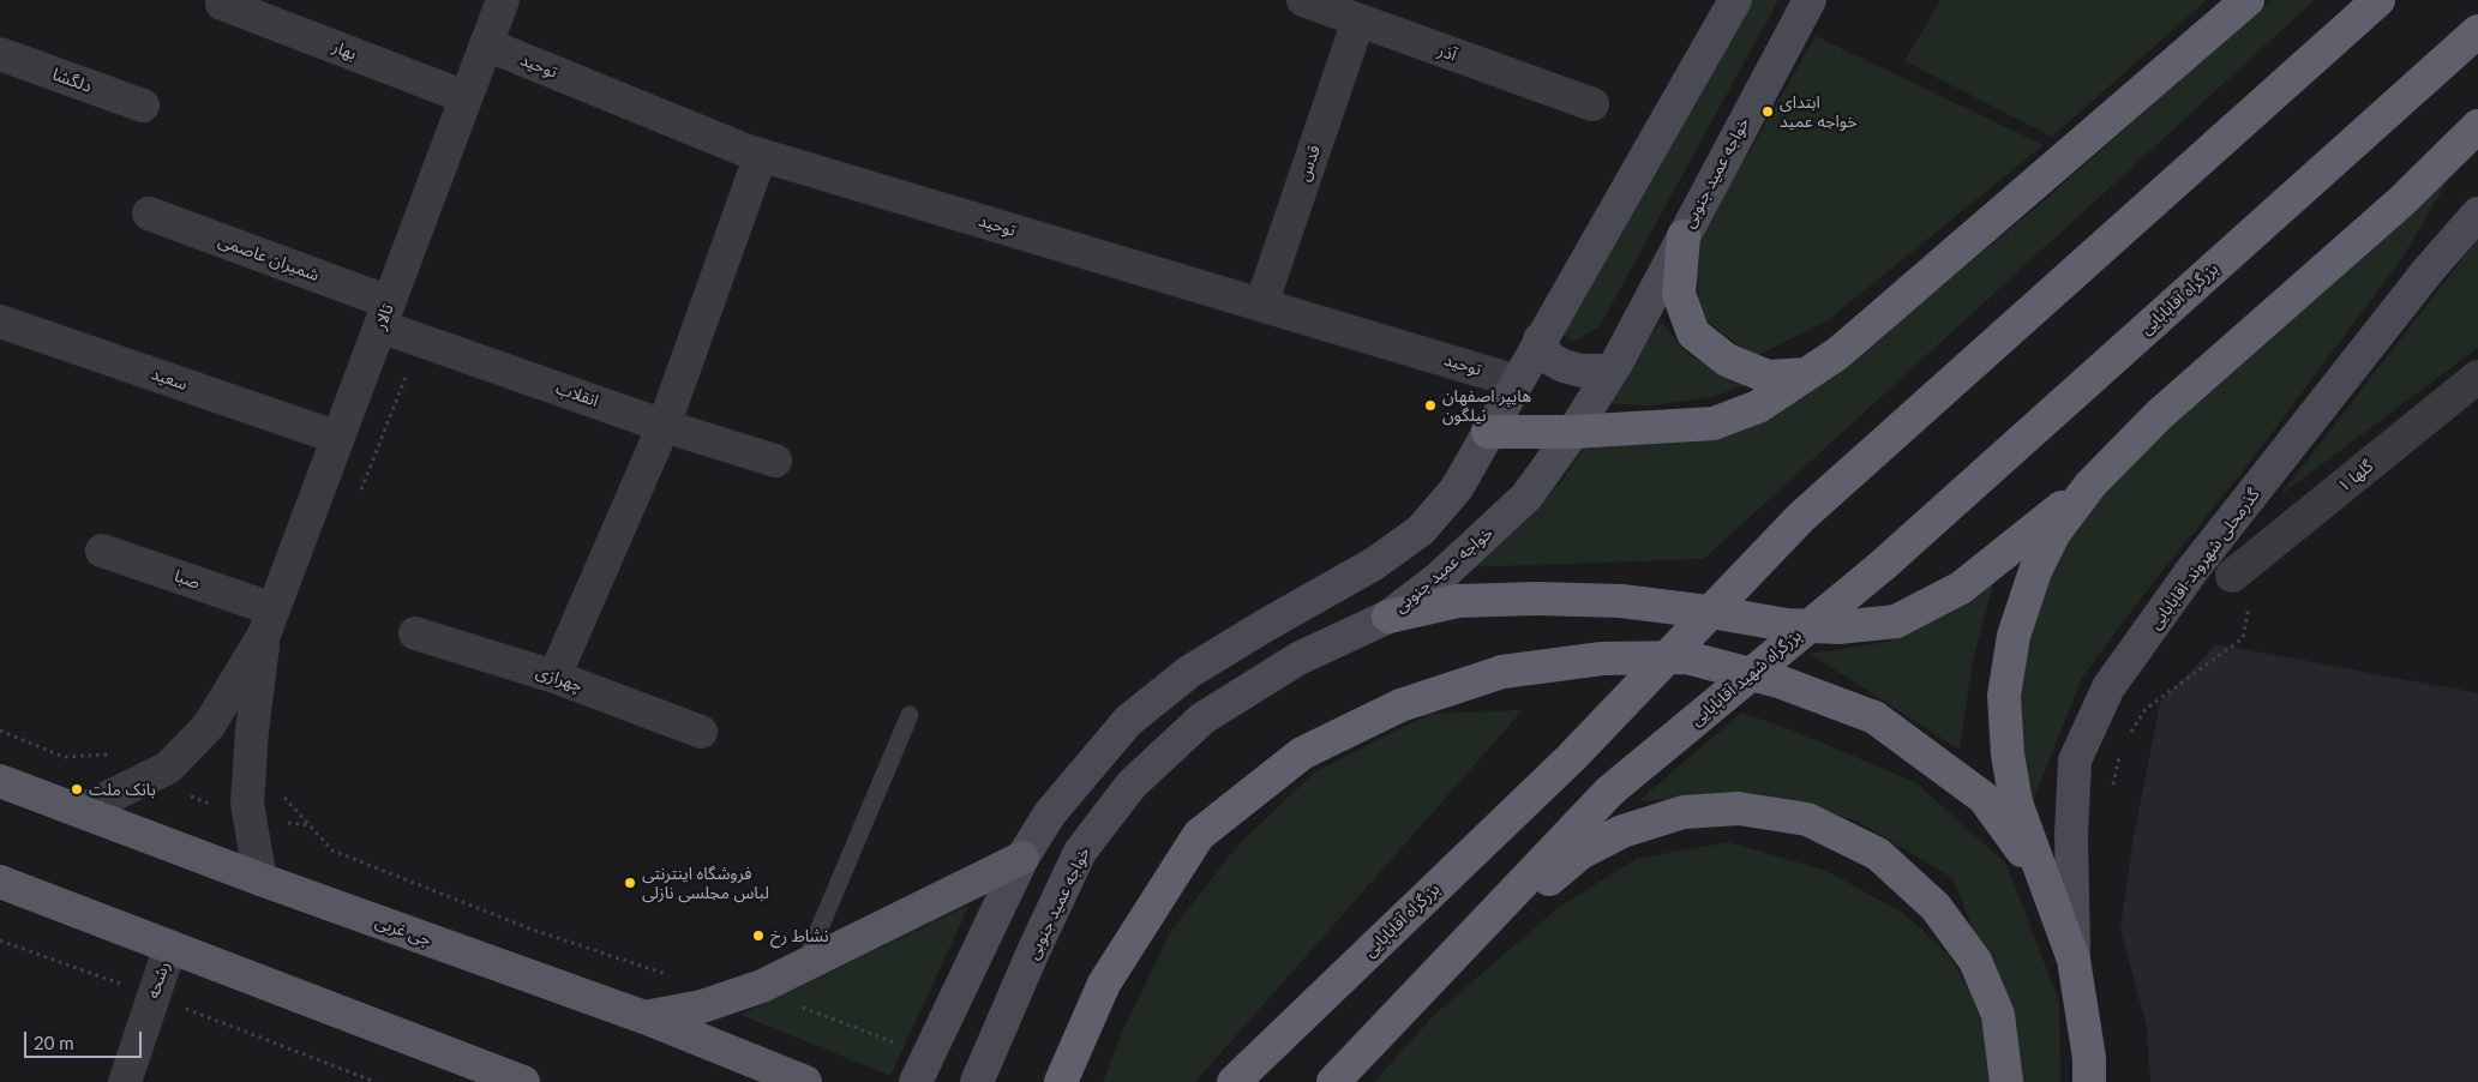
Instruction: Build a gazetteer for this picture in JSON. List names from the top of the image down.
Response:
{
  "streets": {
    "highway": ["بزرگراه آقابابایی", "بزرگراه شهید آقابابایی"],
    "main road": ["خواجه عمید جنوبی", "گذرمحلی شهروند-اقابابایی", "جی غربی"],
    "street": [
      "بهار",
      "آذر",
      "توحید",
      "دلگشا",
      "قدس",
      "شمیران عاصمی",
      "تالار",
      "سعید",
      "انقلاب",
      "گلها ۱",
      "صبا",
      "چهرازی",
      "رشحه"
    ]
  },
  "crossings": [
    ["بهار", "تالار"],
    ["آذر", "قدس"],
    ["توحید", "قدس"],
    ["توحید", "تالار"],
    ["شمیران عاصمی", "تالار"],
    ["شمیران عاصمی", "انقلاب"],
    ["بزرگراه آقابابایی", "بزرگراه شهید آقابابایی"],
    ["تالار", "سعید"],
    ["تالار", "انقلاب"],
    ["تالار", "صبا"]
  ],
  "places": [
    "ابتدای خواجه عمید",
    "هایپر اصفهان نیلگون",
    "بانک ملت",
    "فروشگاه اینترنتی لباس مجلسی نازلی",
    "نشاط رخ"
  ],
  "scale_bar": "20 m"
}
